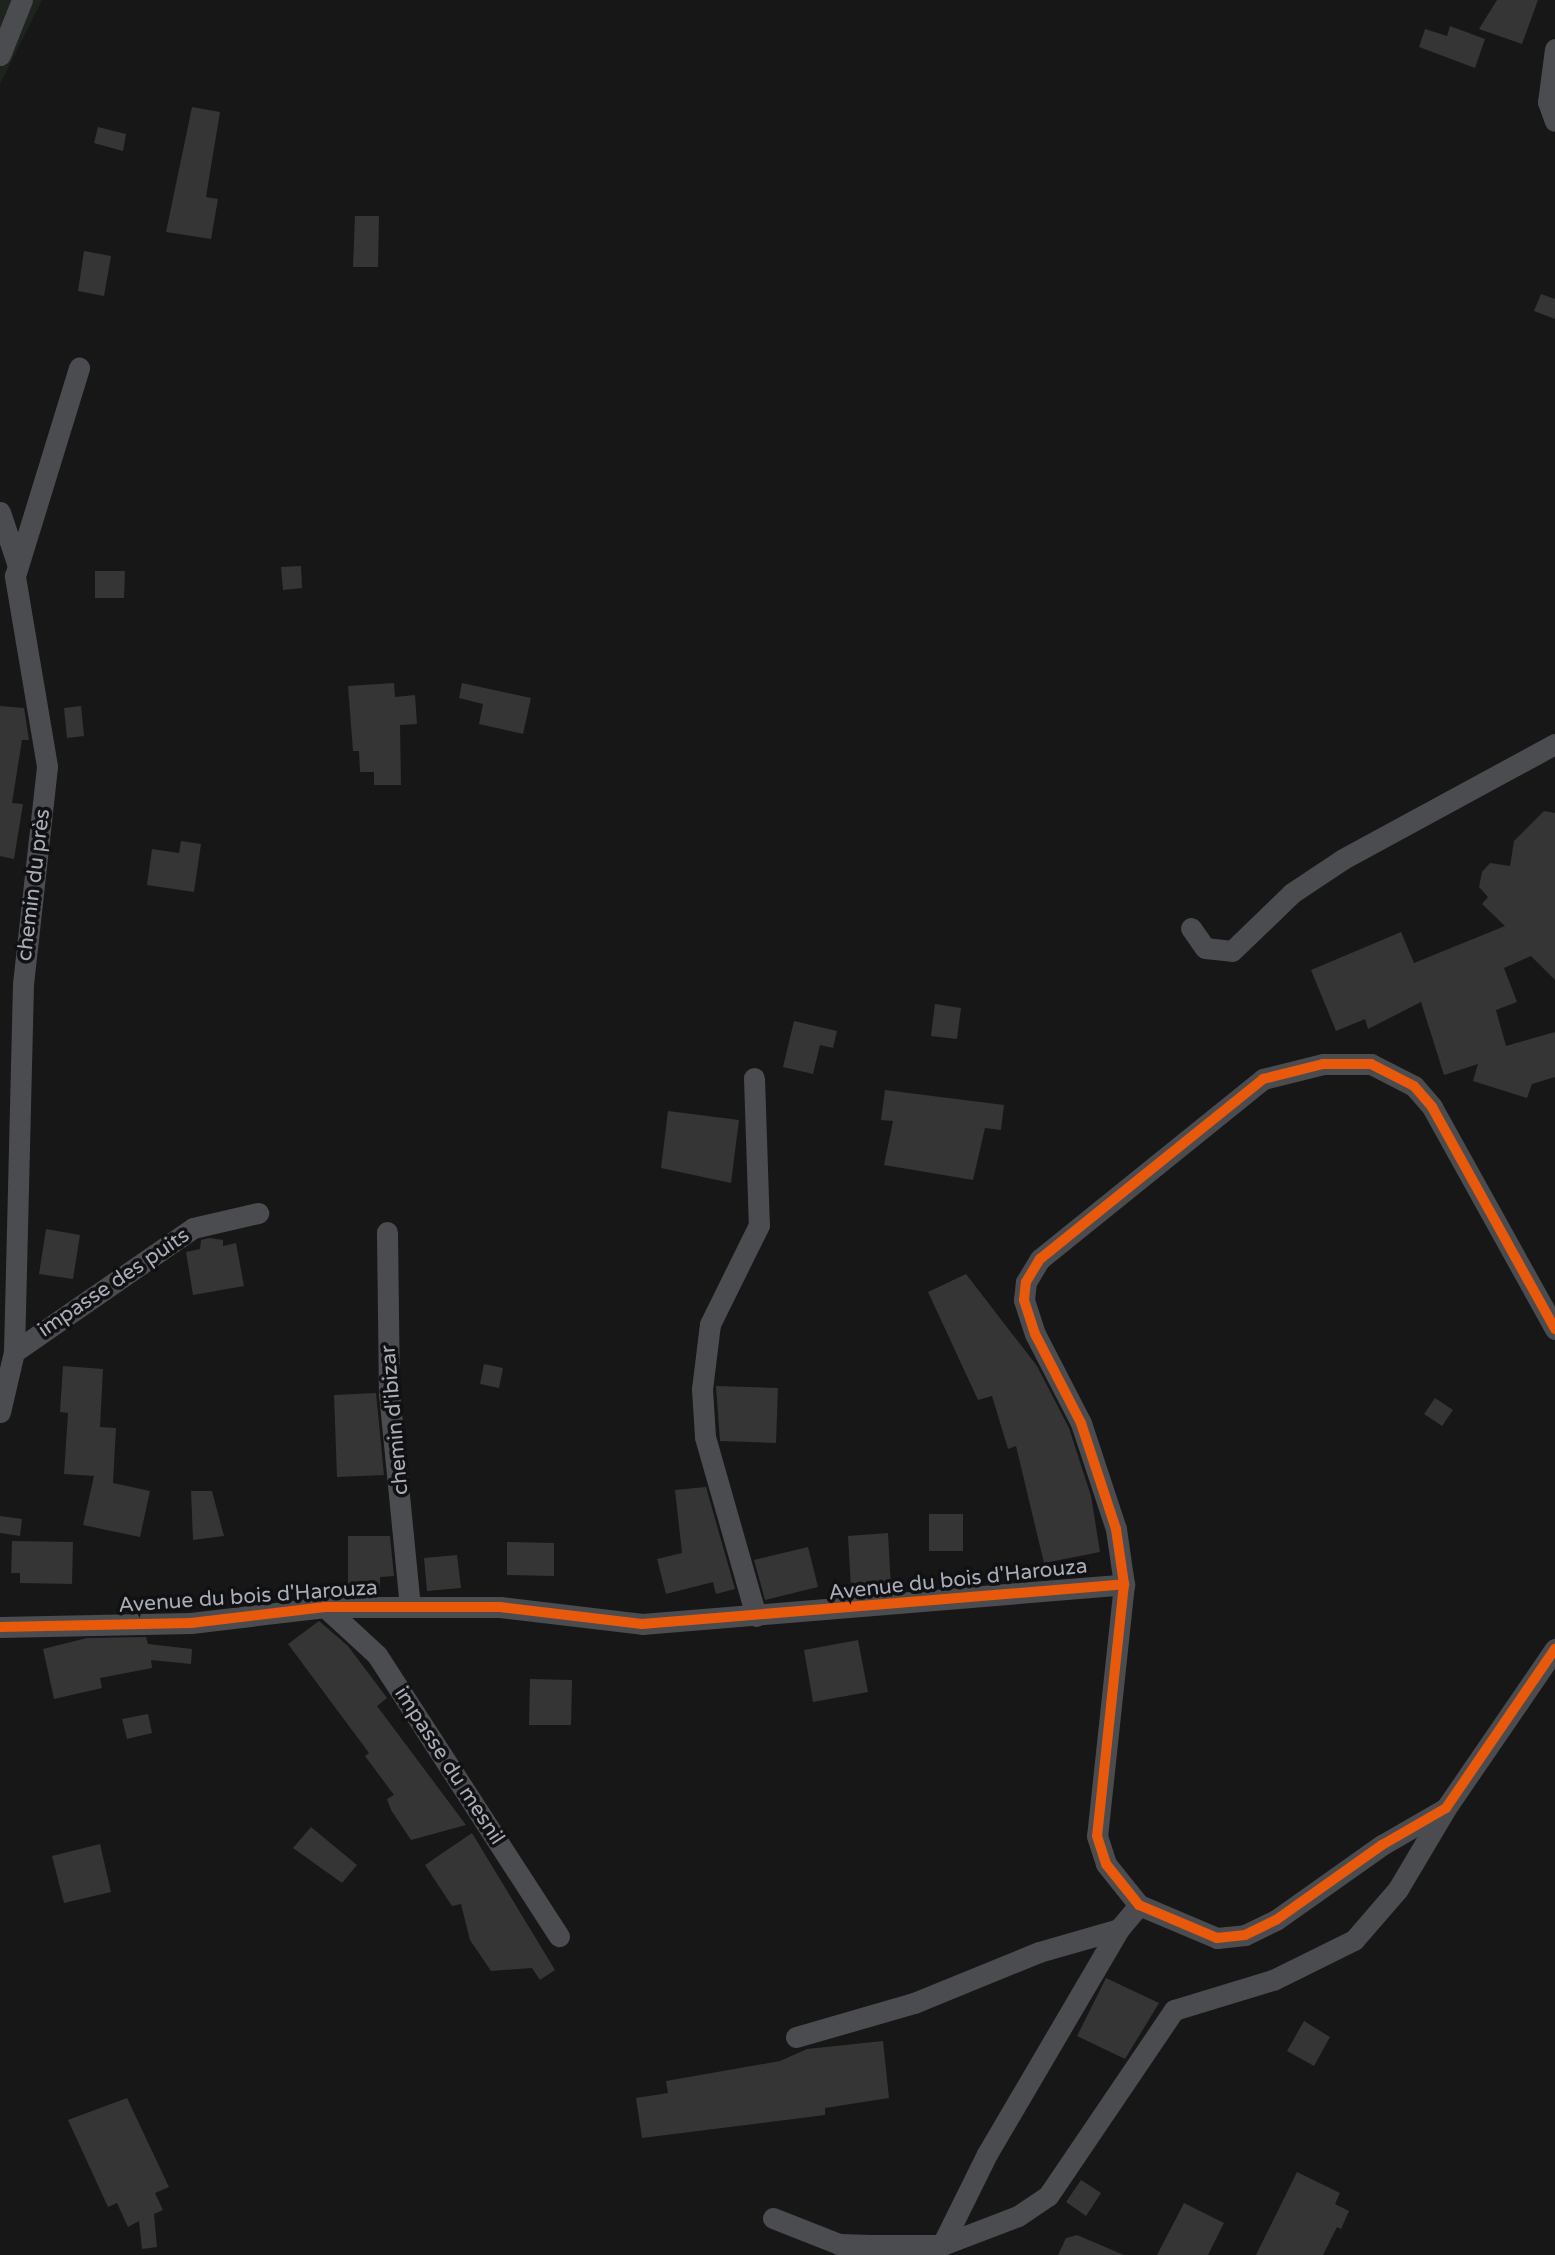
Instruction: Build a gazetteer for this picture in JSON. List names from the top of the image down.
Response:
{
  "streets": {
    "street": [
      "chemin du près",
      "impasse des puits",
      "chemin d'ibizar",
      "Avenue du bois d'Harouza",
      "impasse du mesnil"
    ]
  },
  "crossings": [
    ["chemin du près", "impasse des puits"],
    ["chemin d'ibizar", "Avenue du bois d'Harouza"],
    ["Avenue du bois d'Harouza", "impasse du mesnil"]
  ]
}
